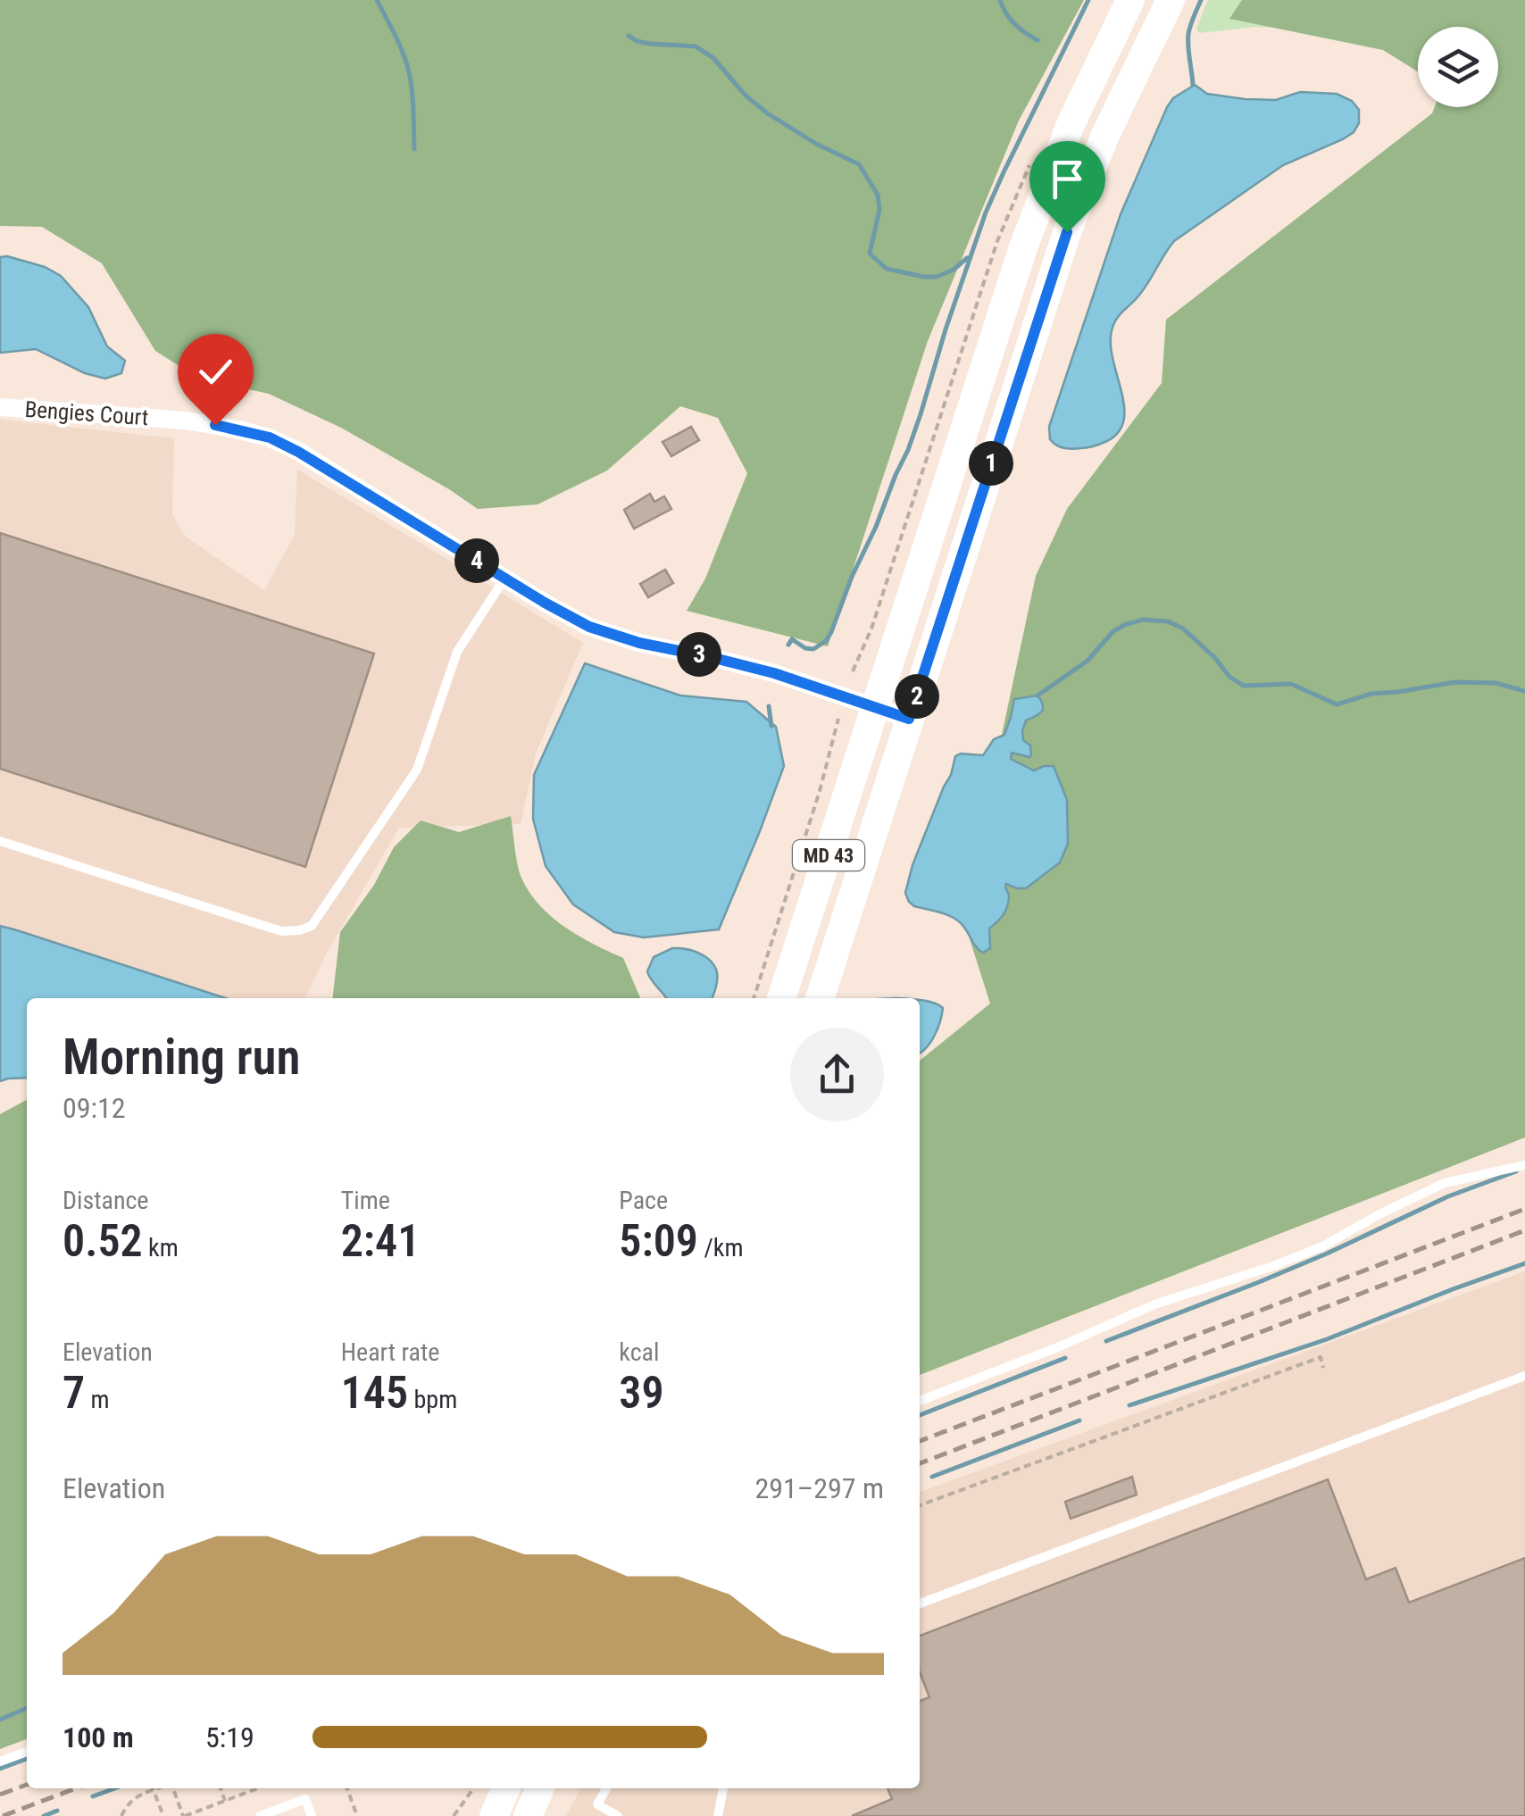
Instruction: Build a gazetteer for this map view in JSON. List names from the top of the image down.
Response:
{
  "streets": {
    "main road": ["MD 43"],
    "street": ["Bengies Court"]
  },
  "crossings": [
    ["Bengies Court", "MD 43"]
  ],
  "page": {
    "pins": [
      "1",
      "4",
      "3",
      "2"
    ],
    "heading": ["Morning run", "09:12"],
    "stats": [
      ["Distance", "0.52 km"],
      ["Time", "2:41"],
      ["Pace", "5:09 /km"],
      ["Elevation", "7 m"],
      ["Heart rate", "145 bpm"],
      ["kcal", "39"]
    ],
    "chart": ["Elevation", "291–297 m"],
    "list": [
      {
        "name": "100 m",
        "note": "5:19"
      }
    ]
  }
}
